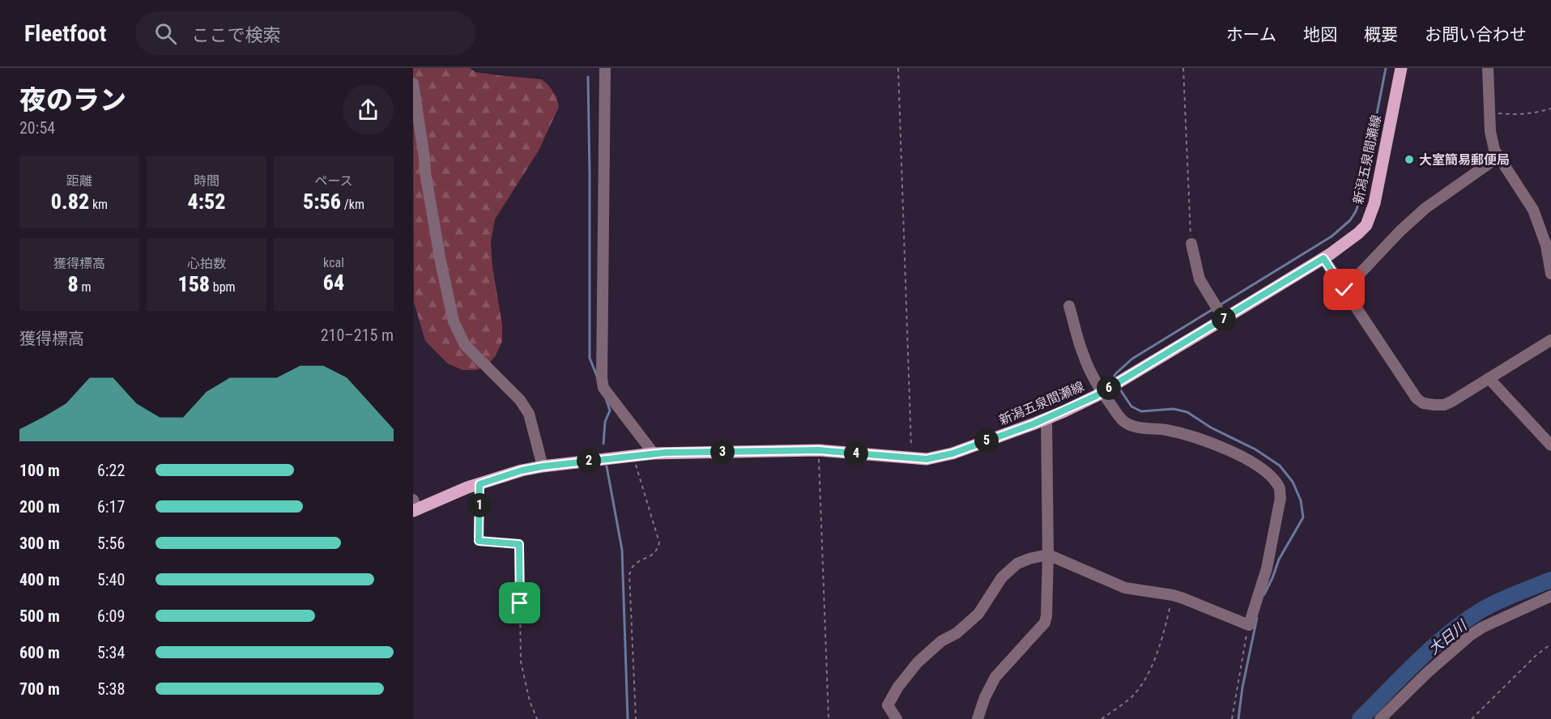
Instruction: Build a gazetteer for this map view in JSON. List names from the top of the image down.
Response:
{
  "streets": {
    "main road": ["新潟五泉間瀬線"]
  },
  "water": ["大日川"],
  "places": ["大室簡易郵便局"],
  "page": {
    "header": "Fleetfoot",
    "search": "ここで検索",
    "nav": [
      "ホーム",
      "地図",
      "概要",
      "お問い合わせ"
    ],
    "heading": ["夜のラン", "20:54"],
    "stats": [
      ["距離", "0.82 km"],
      ["時間", "4:52"],
      ["ペース", "5:56 /km"],
      ["獲得標高", "8 m"],
      ["心拍数", "158 bpm"],
      ["kcal", "64"]
    ],
    "pins": [
      "7",
      "6",
      "5",
      "3",
      "4",
      "2",
      "1"
    ],
    "chart": ["獲得標高", "210–215 m"],
    "list": [
      {
        "name": "100 m",
        "note": "6:22"
      },
      {
        "name": "200 m",
        "note": "6:17"
      },
      {
        "name": "300 m",
        "note": "5:56"
      },
      {
        "name": "400 m",
        "note": "5:40"
      },
      {
        "name": "500 m",
        "note": "6:09"
      },
      {
        "name": "600 m",
        "note": "5:34"
      },
      {
        "name": "700 m",
        "note": "5:38"
      }
    ]
  }
}
